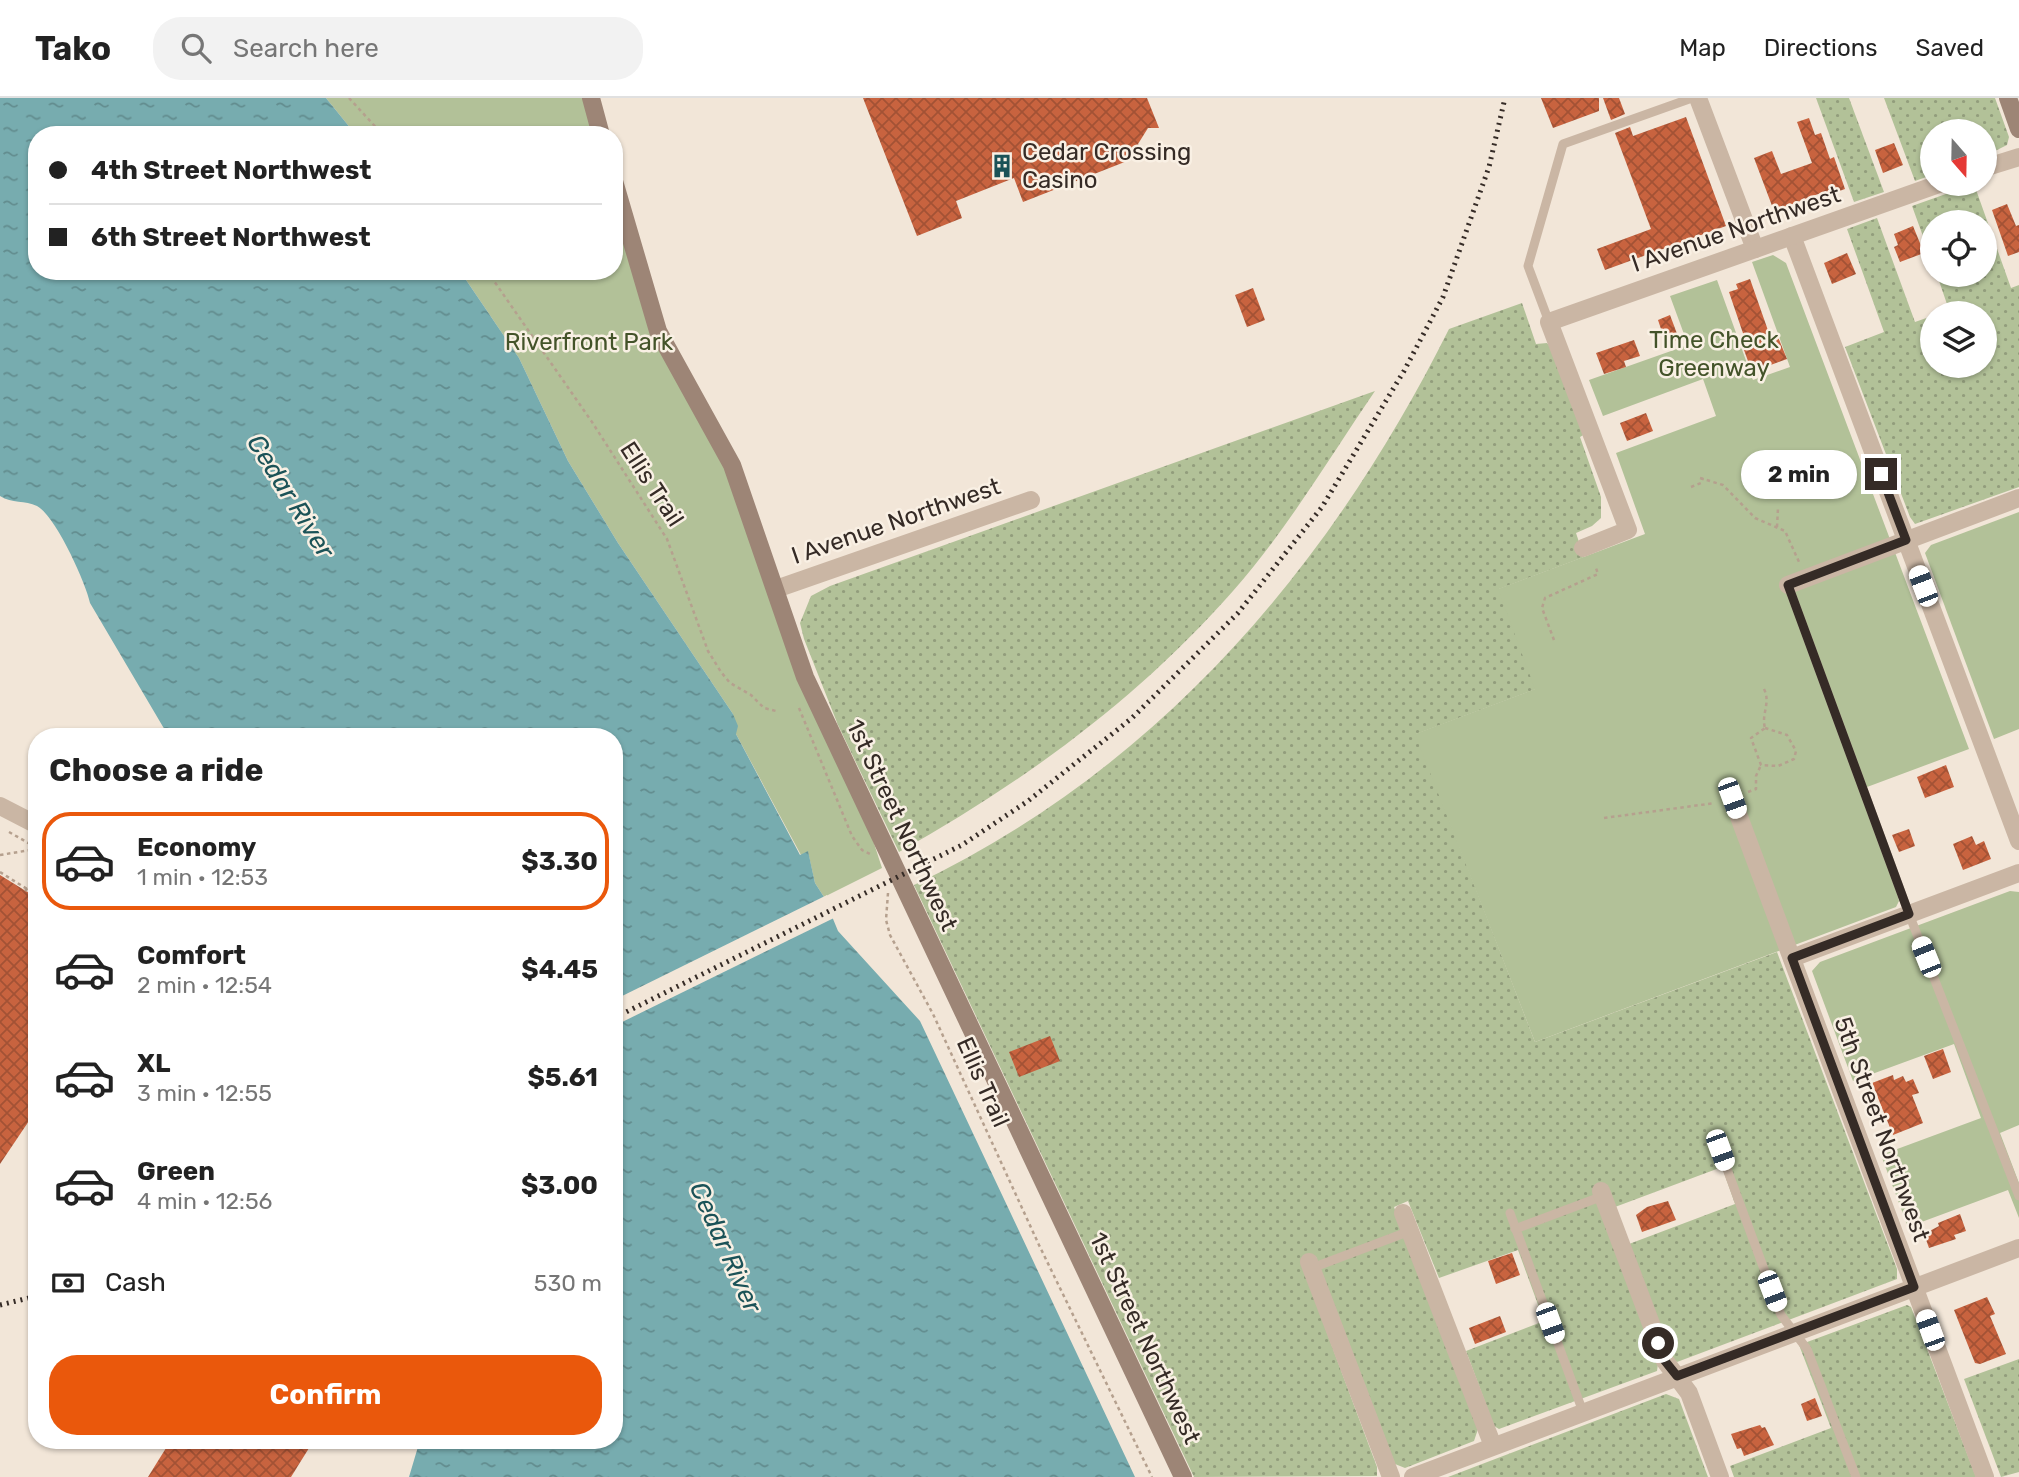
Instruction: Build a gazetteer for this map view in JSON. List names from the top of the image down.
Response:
{
  "streets": {
    "street": ["I Avenue Northwest", "1st Street Northwest", "5th Street Northwest"],
    "path": ["Ellis Trail"]
  },
  "crossings": [
    ["I Avenue Northwest", "1st Street Northwest"]
  ],
  "water": ["Cedar River"],
  "parks": ["Time Check Greenway", "Riverfront Park"],
  "places": {
    "building": ["Cedar Crossing Casino"]
  },
  "north": "bottom",
  "page": {
    "header": "Tako",
    "search": "Search here",
    "nav": ["Map", "Directions", "Saved"],
    "banner": ["4th Street Northwest", "6th Street Northwest"],
    "bubble": "2 min",
    "heading": "Choose a ride",
    "list": [
      {
        "name": "Economy",
        "note": "1 min · 12:53",
        "value": "$3.30"
      },
      {
        "name": "Comfort",
        "note": "2 min · 12:54",
        "value": "$4.45"
      },
      {
        "name": "XL",
        "note": "3 min · 12:55",
        "value": "$5.61"
      },
      {
        "name": "Green",
        "note": "4 min · 12:56",
        "value": "$3.00"
      }
    ],
    "pay": ["Cash", "530 m"],
    "buttons": "Confirm"
  }
}
